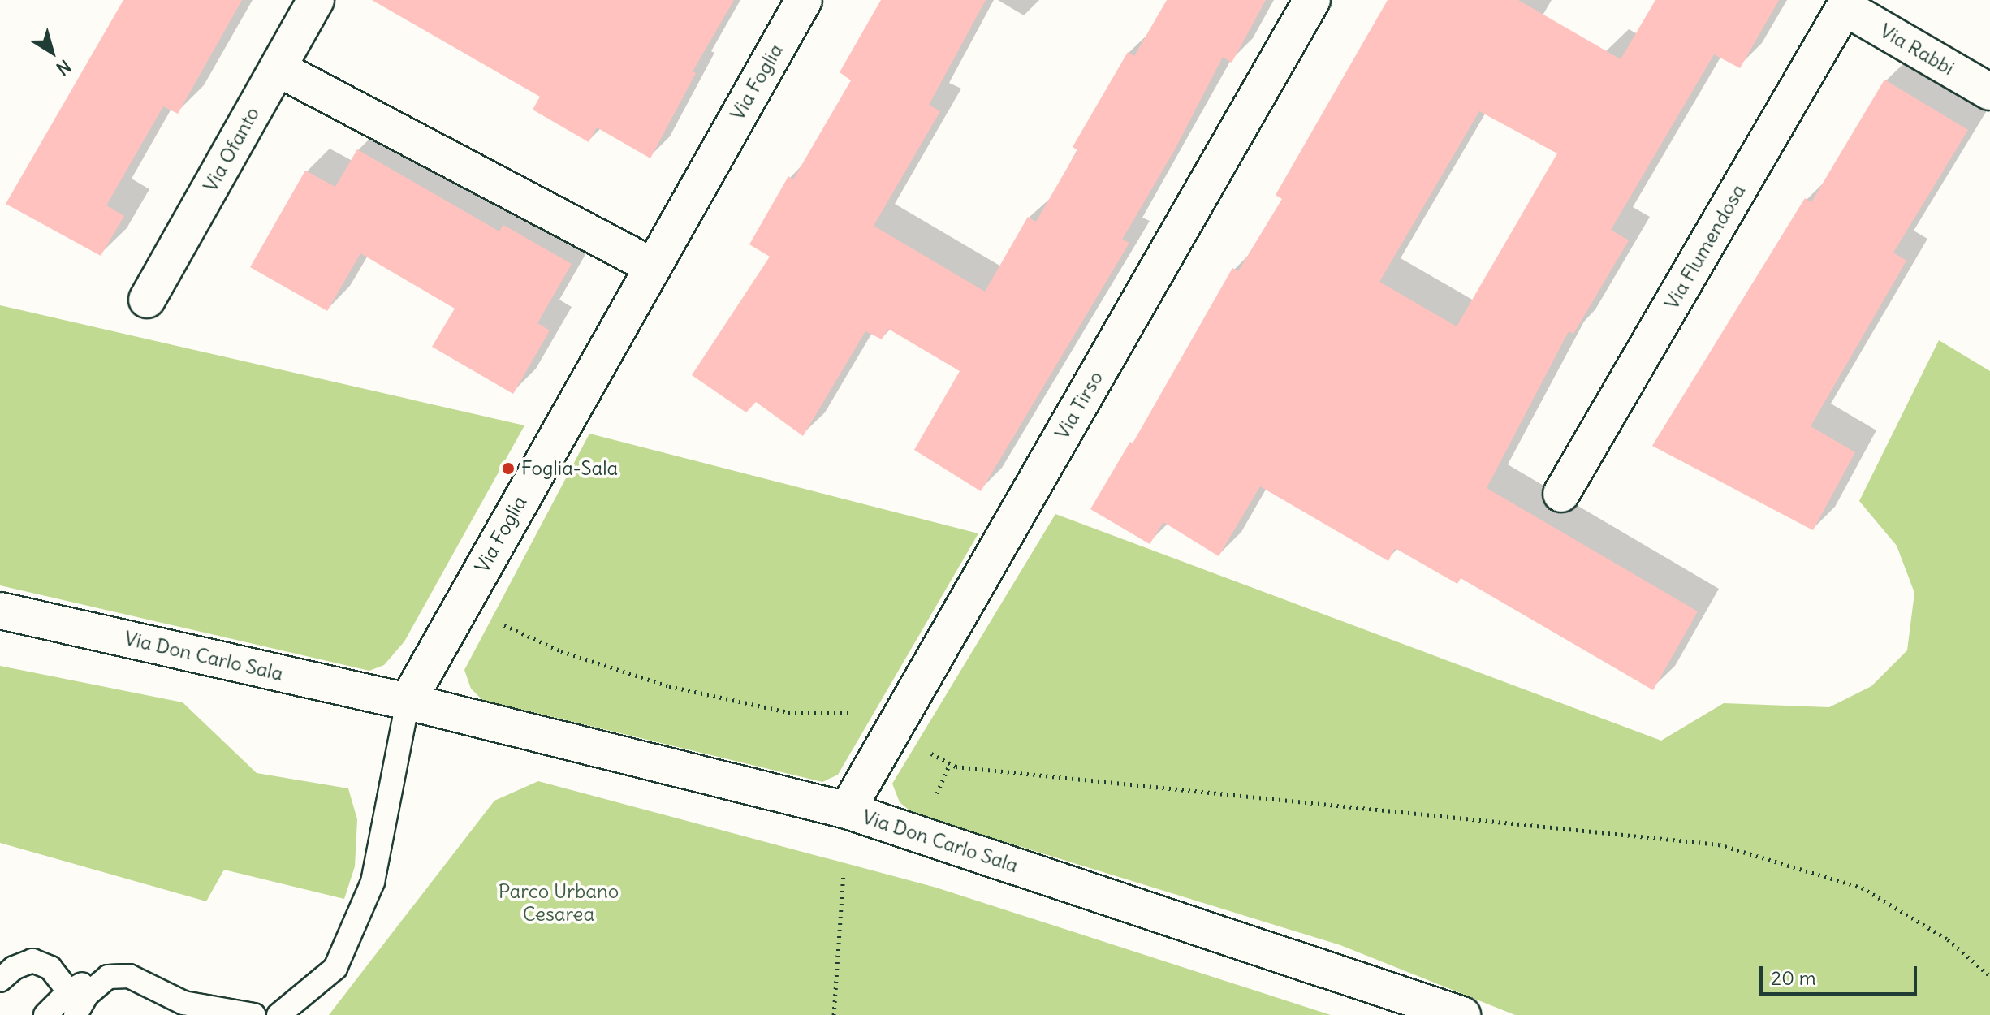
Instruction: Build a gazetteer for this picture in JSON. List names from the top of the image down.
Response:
{
  "streets": {
    "street": [
      "Via Rabbi",
      "Via Foglia",
      "Via Ofanto",
      "Via Flumendosa",
      "Via Tirso",
      "Via Don Carlo Sala"
    ]
  },
  "crossings": [
    ["Via Rabbi", "Via Flumendosa"],
    ["Via Foglia", "Via Don Carlo Sala"],
    ["Via Tirso", "Via Don Carlo Sala"]
  ],
  "parks": ["Parco Urbano Cesarea"],
  "places": ["Foglia-Sala"],
  "scale_bar": "20 m",
  "north": "bottom right"
}
